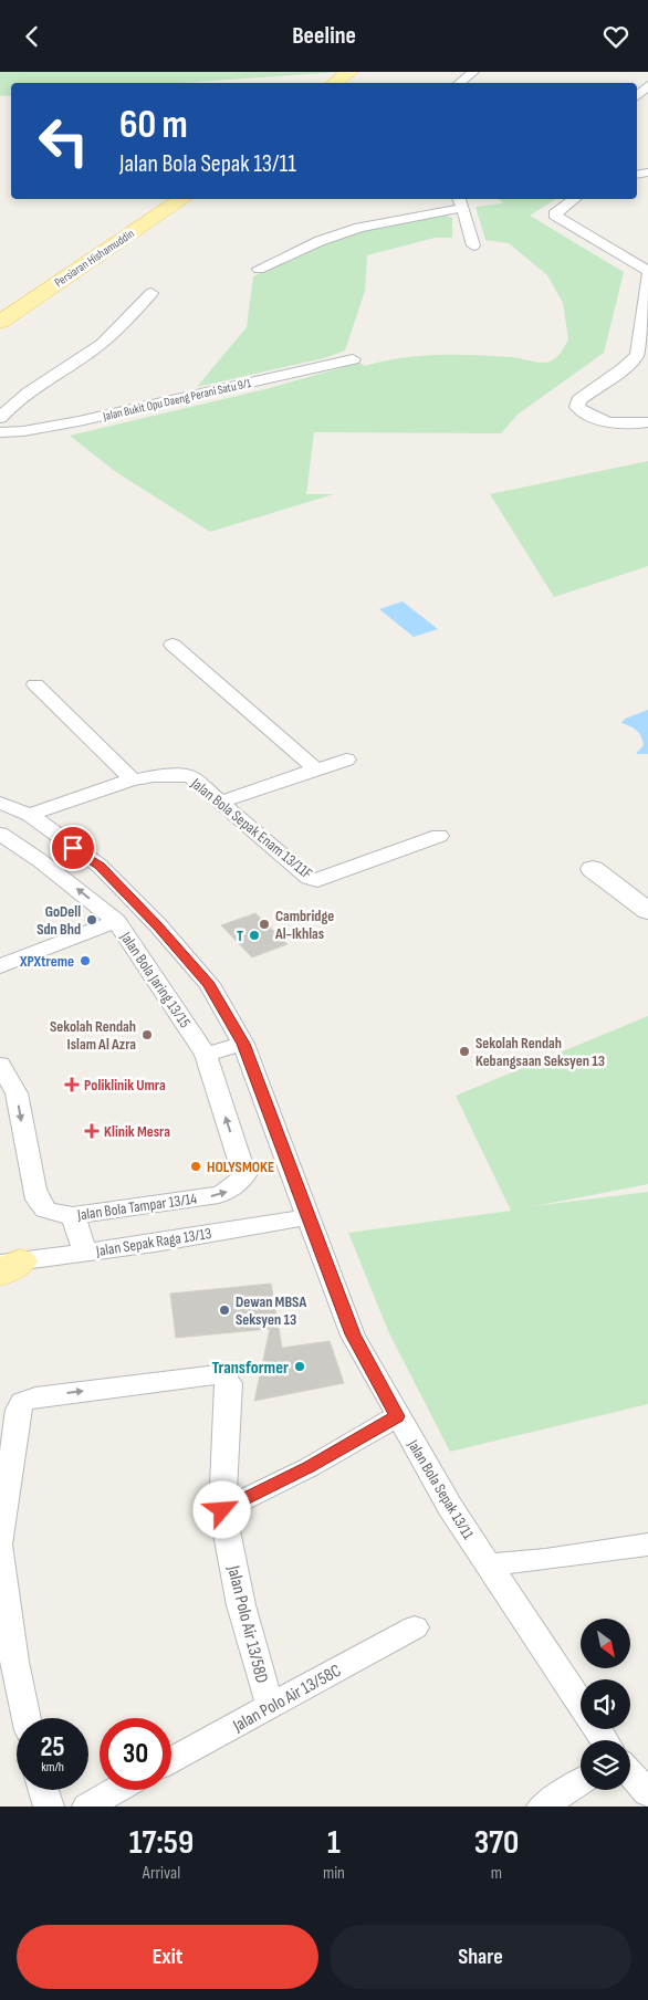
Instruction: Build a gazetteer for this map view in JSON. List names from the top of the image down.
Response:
{
  "streets": {
    "main road": ["Persiaran Hishamuddin"],
    "street": [
      "Jalan Bukit Opu Daeng Perani Satu 9/1",
      "Jalan Bola Sepak Enam 13/11F",
      "Jalan Bola Jaring 13/15",
      "Jalan Bola Tampar 13/14",
      "Jalan Sepak Raga 13/13",
      "Jalan Bola Sepak 13/11",
      "Jalan Polo Air 13/58D",
      "Jalan Polo Air 13/58C"
    ]
  },
  "crossings": [
    ["Jalan Bola Sepak Enam 13/11F", "Jalan Bola Sepak 13/11"],
    ["Jalan Bola Jaring 13/15", "Jalan Bola Tampar 13/14"],
    ["Jalan Sepak Raga 13/13", "Jalan Bola Sepak 13/11"],
    ["Jalan Polo Air 13/58D", "Jalan Polo Air 13/58C"]
  ],
  "places": {
    "other": [
      "GoDell Sdn Bhd",
      "Cambridge Al-Ikhlas",
      "T",
      "XPXtreme",
      "Sekolah Rendah Islam Al Azra",
      "Sekolah Rendah Kebangsaan Seksyen 13",
      "HOLYSMOKE",
      "Dewan MBSA Seksyen 13",
      "Transformer"
    ],
    "health": ["Poliklinik Umra", "Klinik Mesra"]
  },
  "north": "bottom right",
  "page": {
    "header": "Beeline",
    "turn": ["60 m", "Jalan Bola Sepak 13/11"],
    "speed": "25 km/h",
    "limit": "30",
    "eta": [
      "17:59",
      "Arrival",
      "1",
      "min",
      "370",
      "m"
    ],
    "buttons": ["Exit", "Share"]
  }
}
